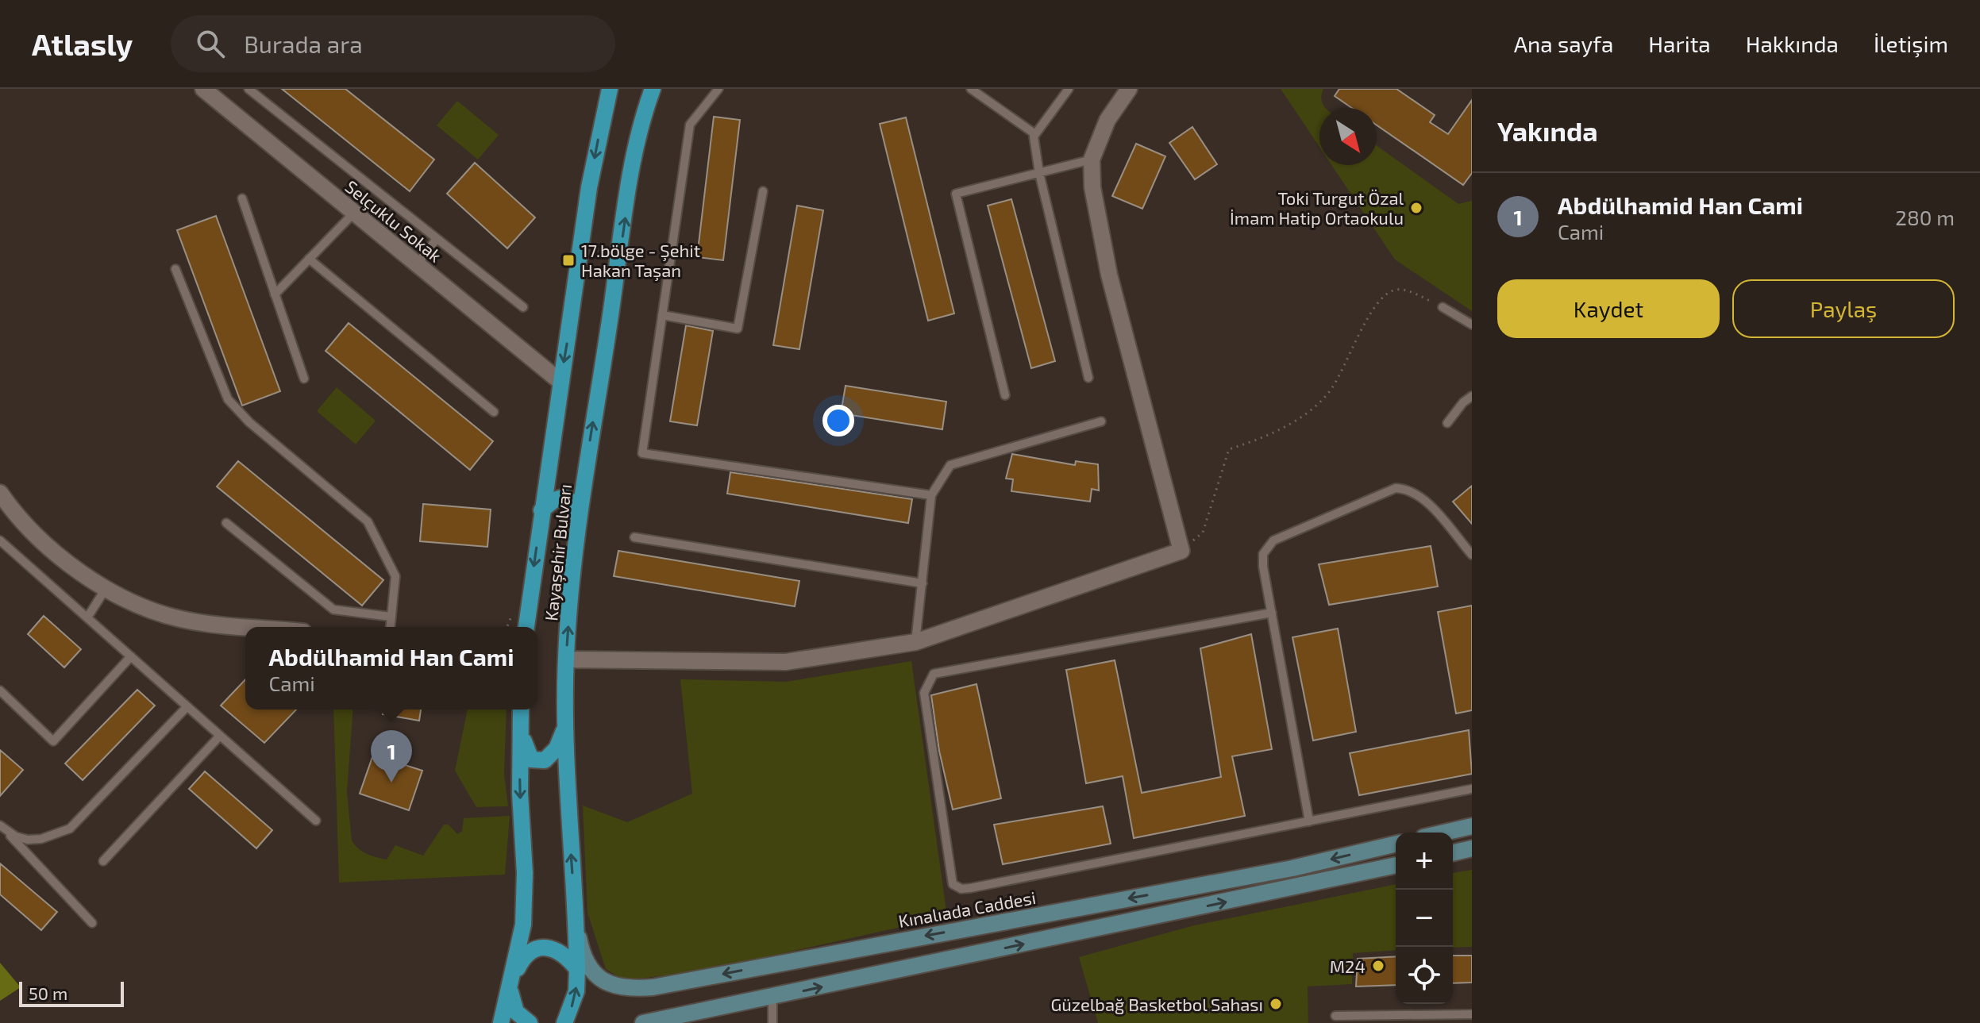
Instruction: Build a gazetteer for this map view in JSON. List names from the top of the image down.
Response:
{
  "streets": {
    "main road": ["Kayaşehir Bulvarı", "Kınalıada Caddesi"],
    "street": ["Selçuklu Sokak"]
  },
  "crossings": [
    ["Selçuklu Sokak", "Kayaşehir Bulvarı"]
  ],
  "places": {
    "other": ["Toki Turgut Özal İmam Hatip Ortaokulu", "M24", "Güzelbağ Basketbol Sahası"],
    "transit": ["17.bölge - Şehit Hakan Taşan"]
  },
  "scale_bar": "50 m",
  "north": "bottom right",
  "page": {
    "header": "Atlasly",
    "search": "Burada ara",
    "nav": [
      "Ana sayfa",
      "Harita",
      "Hakkında",
      "İletişim"
    ],
    "heading": "Yakında",
    "list": [
      {
        "mark": "1",
        "name": "Abdülhamid Han Cami",
        "note": "Cami",
        "value": "280 m"
      }
    ],
    "buttons": ["Kaydet", "Paylaş"],
    "popup": ["Abdülhamid Han Cami", "Cami"],
    "pins": "1",
    "map_buttons": ["+", "−"],
    "scale": "50 m"
  }
}
